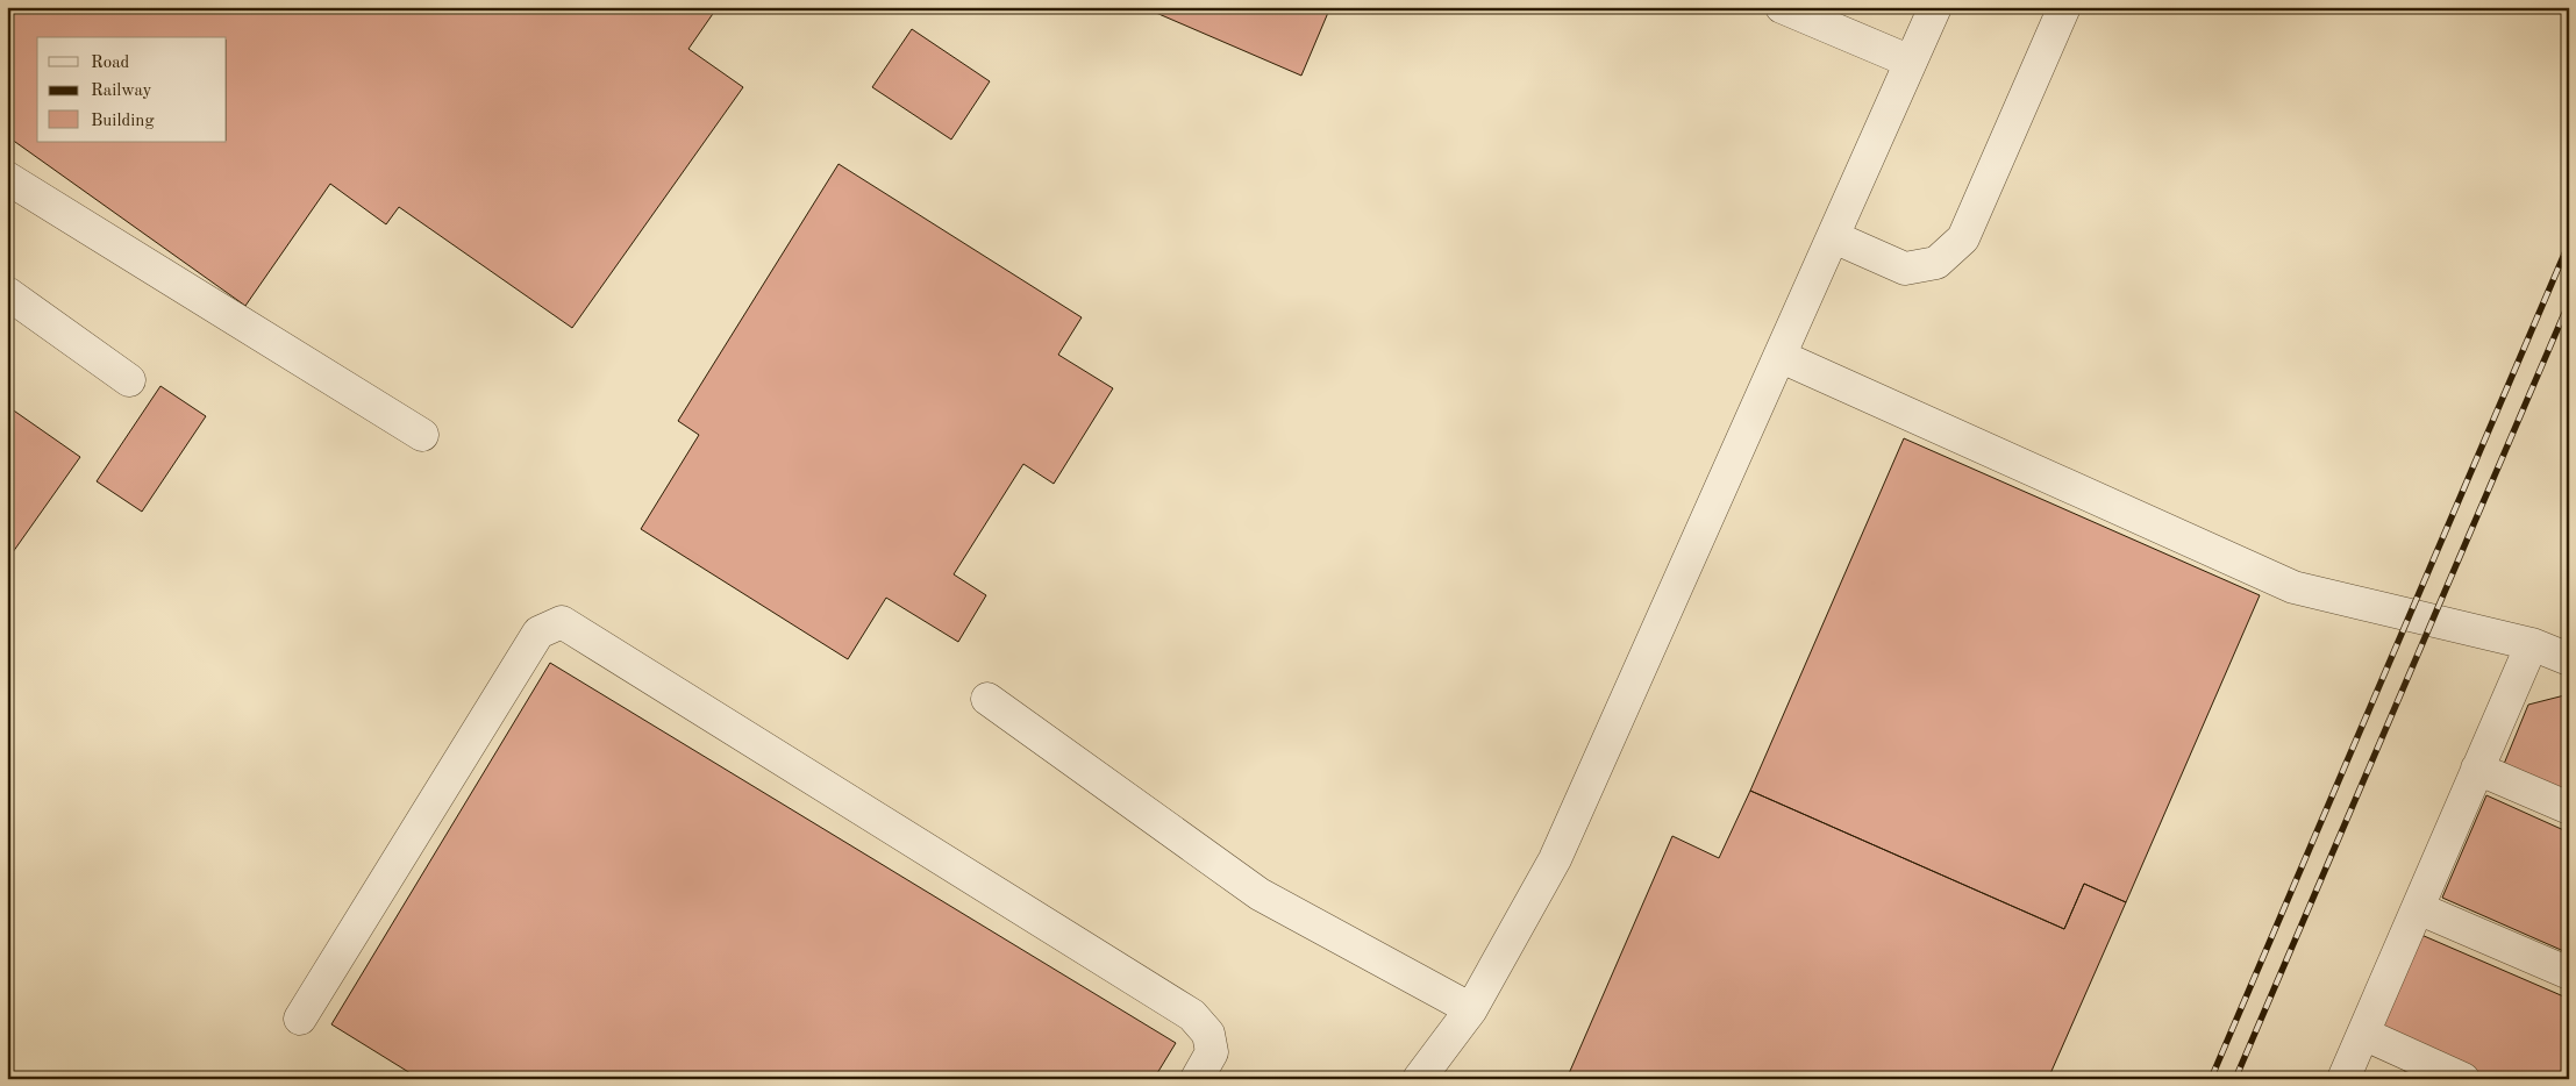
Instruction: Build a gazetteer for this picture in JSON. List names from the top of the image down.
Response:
{
  "legend": ["Road", "Railway", "Building"]
}
